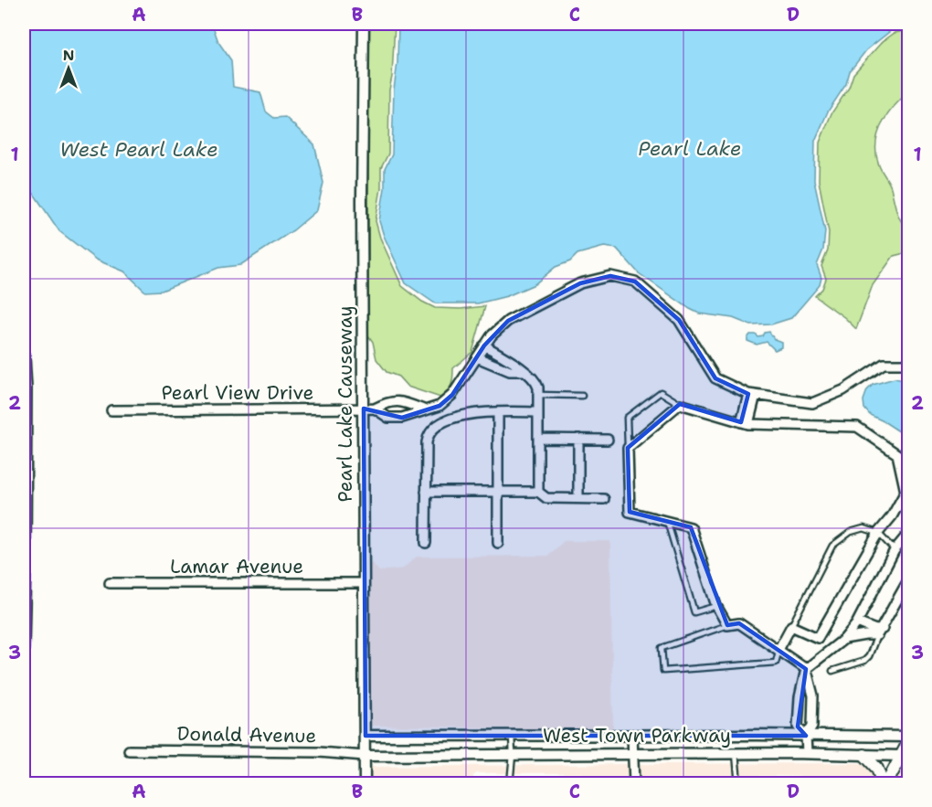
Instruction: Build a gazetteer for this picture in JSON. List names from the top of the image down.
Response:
{
  "streets": {
    "street": [
      "Pearl View Drive",
      "Pearl Lake Causeway",
      "Lamar Avenue",
      "Donald Avenue",
      "West Town Parkway"
    ]
  },
  "crossings": [
    ["Pearl View Drive", "Pearl Lake Causeway"],
    ["Pearl Lake Causeway", "Lamar Avenue"],
    ["Pearl Lake Causeway", "Donald Avenue"],
    ["Pearl Lake Causeway", "West Town Parkway"],
    ["Donald Avenue", "West Town Parkway"]
  ],
  "water": ["Pearl Lake", "West Pearl Lake"],
  "north": "top",
  "grid": {
    "columns": [
      "A",
      "B",
      "C",
      "D"
    ],
    "rows": ["1", "2", "3"]
  }
}
